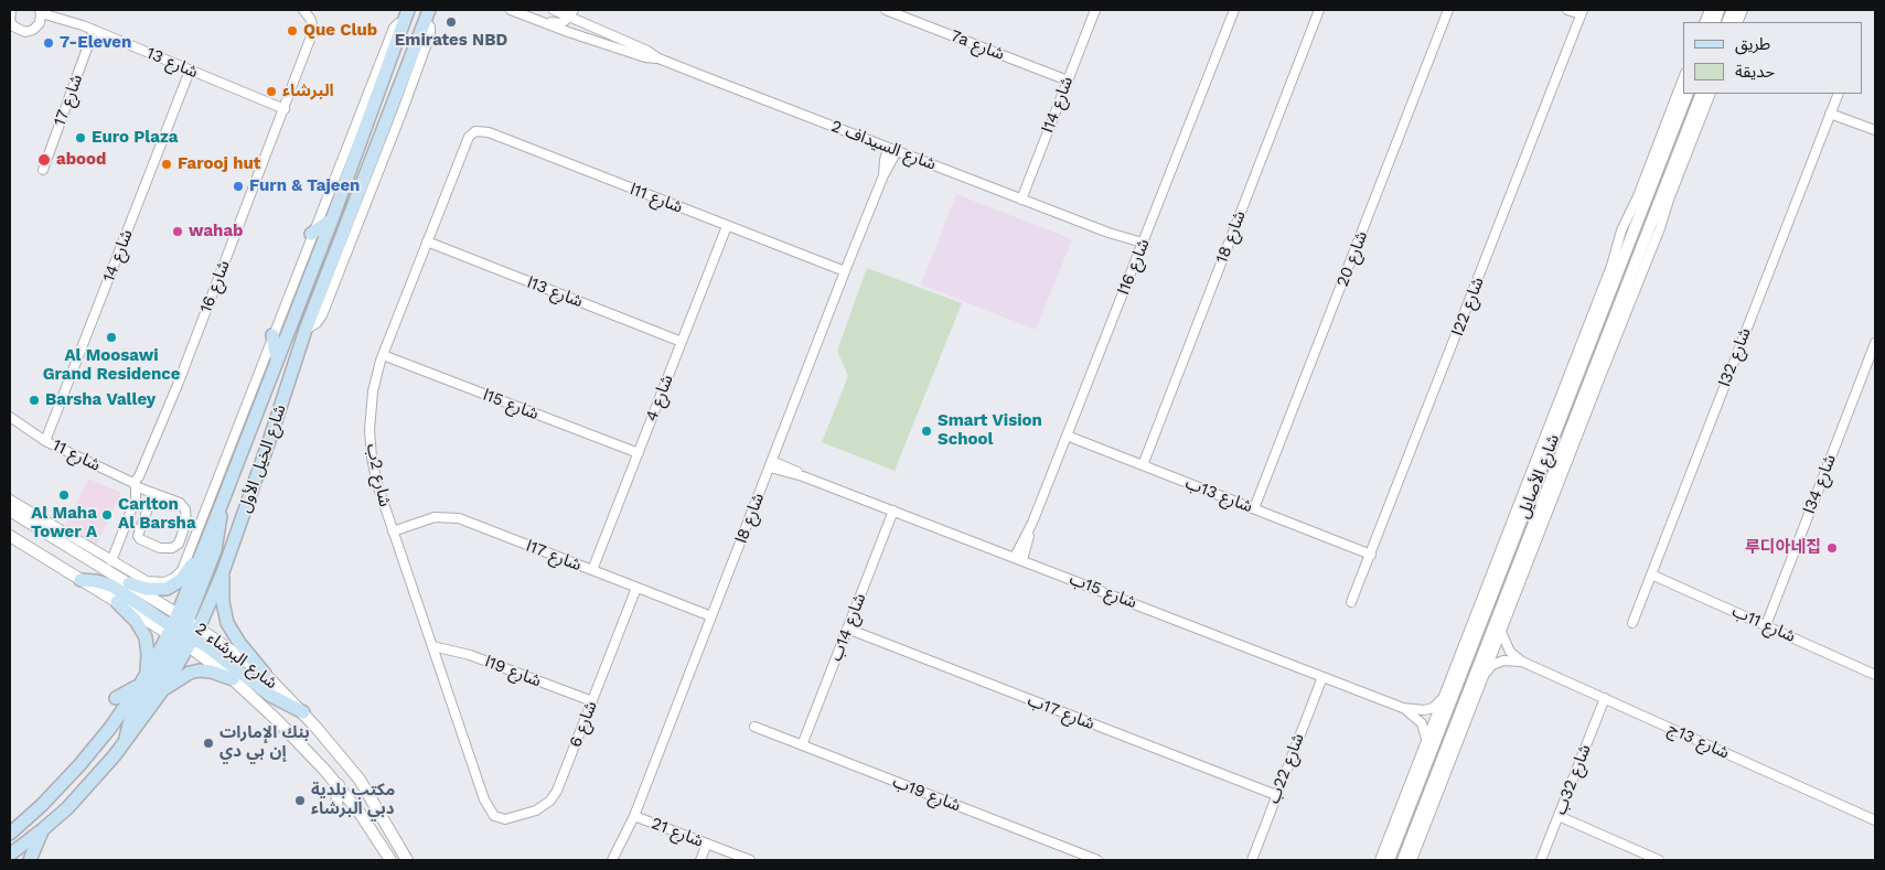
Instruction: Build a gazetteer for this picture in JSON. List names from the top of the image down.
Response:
{
  "streets": {
    "main road": ["شارع الخيل الأول"],
    "street": [
      "7a شارع",
      "شارع 13",
      "شارع 17",
      "شارع 14ا",
      "شارع السيداف 2",
      "شارع 11ا",
      "شارع 18",
      "شارع 14",
      "شارع 20",
      "شارع 16ا",
      "شارع 16",
      "شارع 13ا",
      "شارع 22ا",
      "شارع 32ا",
      "شارع 4",
      "شارع 15ا",
      "شارع 11",
      "شارع 2ب",
      "شارع الأصايل",
      "شارع 34ا",
      "شارع 13ب",
      "شارع 8ا",
      "شارع 17ا",
      "شارع 15ب",
      "شارع 11ب",
      "شارع 14ب",
      "شارع البرشاء 2",
      "شارع 19ا",
      "شارع 17ب",
      "شارع 6",
      "شارع 13ج",
      "شارع 22ب",
      "شارع 32ب",
      "شارع 19ب",
      "شارع 21"
    ]
  },
  "crossings": [
    ["7a شارع", "شارع 14ا"],
    ["شارع 13", "شارع 17"],
    ["شارع 13", "شارع 14"],
    ["شارع 13", "شارع 16"],
    ["شارع 14ا", "شارع السيداف 2"],
    ["شارع السيداف 2", "شارع 16ا"],
    ["شارع السيداف 2", "شارع 8ا"],
    ["شارع 11ا", "شارع 4"],
    ["شارع 11ا", "شارع 2ب"],
    ["شارع 11ا", "شارع 8ا"],
    ["شارع 18", "شارع 13ب"],
    ["شارع 14", "شارع 11"],
    ["شارع 20", "شارع 13ب"],
    ["شارع 16ا", "شارع 13ب"],
    ["شارع 16ا", "شارع 15ب"],
    ["شارع 16", "شارع 11"],
    ["شارع 13ا", "شارع 4"],
    ["شارع 13ا", "شارع 2ب"],
    ["شارع 22ا", "شارع 13ب"],
    ["شارع 32ا", "شارع 11ب"],
    ["شارع 4", "شارع 15ا"],
    ["شارع 4", "شارع 17ا"],
    ["شارع 15ا", "شارع 2ب"],
    ["شارع الخيل الأول", "شارع البرشاء 2"],
    ["شارع 2ب", "شارع 17ا"],
    ["شارع 2ب", "شارع 19ا"],
    ["شارع 2ب", "شارع 6"],
    ["شارع 34ا", "شارع 11ب"],
    ["شارع 8ا", "شارع 17ا"],
    ["شارع 8ا", "شارع 15ب"],
    ["شارع 8ا", "شارع 21"],
    ["شارع 17ا", "شارع 6"],
    ["شارع 15ب", "شارع 14ب"],
    ["شارع 15ب", "شارع 22ب"],
    ["شارع 14ب", "شارع 17ب"],
    ["شارع 14ب", "شارع 19ب"],
    ["شارع 19ا", "شارع 6"],
    ["شارع 17ب", "شارع 22ب"],
    ["شارع 13ج", "شارع 32ب"]
  ],
  "places": [
    "Emirates NBD",
    "Que Club",
    "7-Eleven",
    "البرشاء",
    "Euro Plaza",
    "abood",
    "Farooj hut",
    "Furn & Tajeen",
    "wahab",
    "Al Moosawi Grand Residence",
    "Barsha Valley",
    "Smart Vision School",
    "Al Maha Tower A",
    "Carlton Al Barsha",
    "루디아네집",
    "بنك الإمارات إن بي دي",
    "مكتب بلدية دبي البرشاء"
  ],
  "legend": ["طريق", "حديقة"]
}
